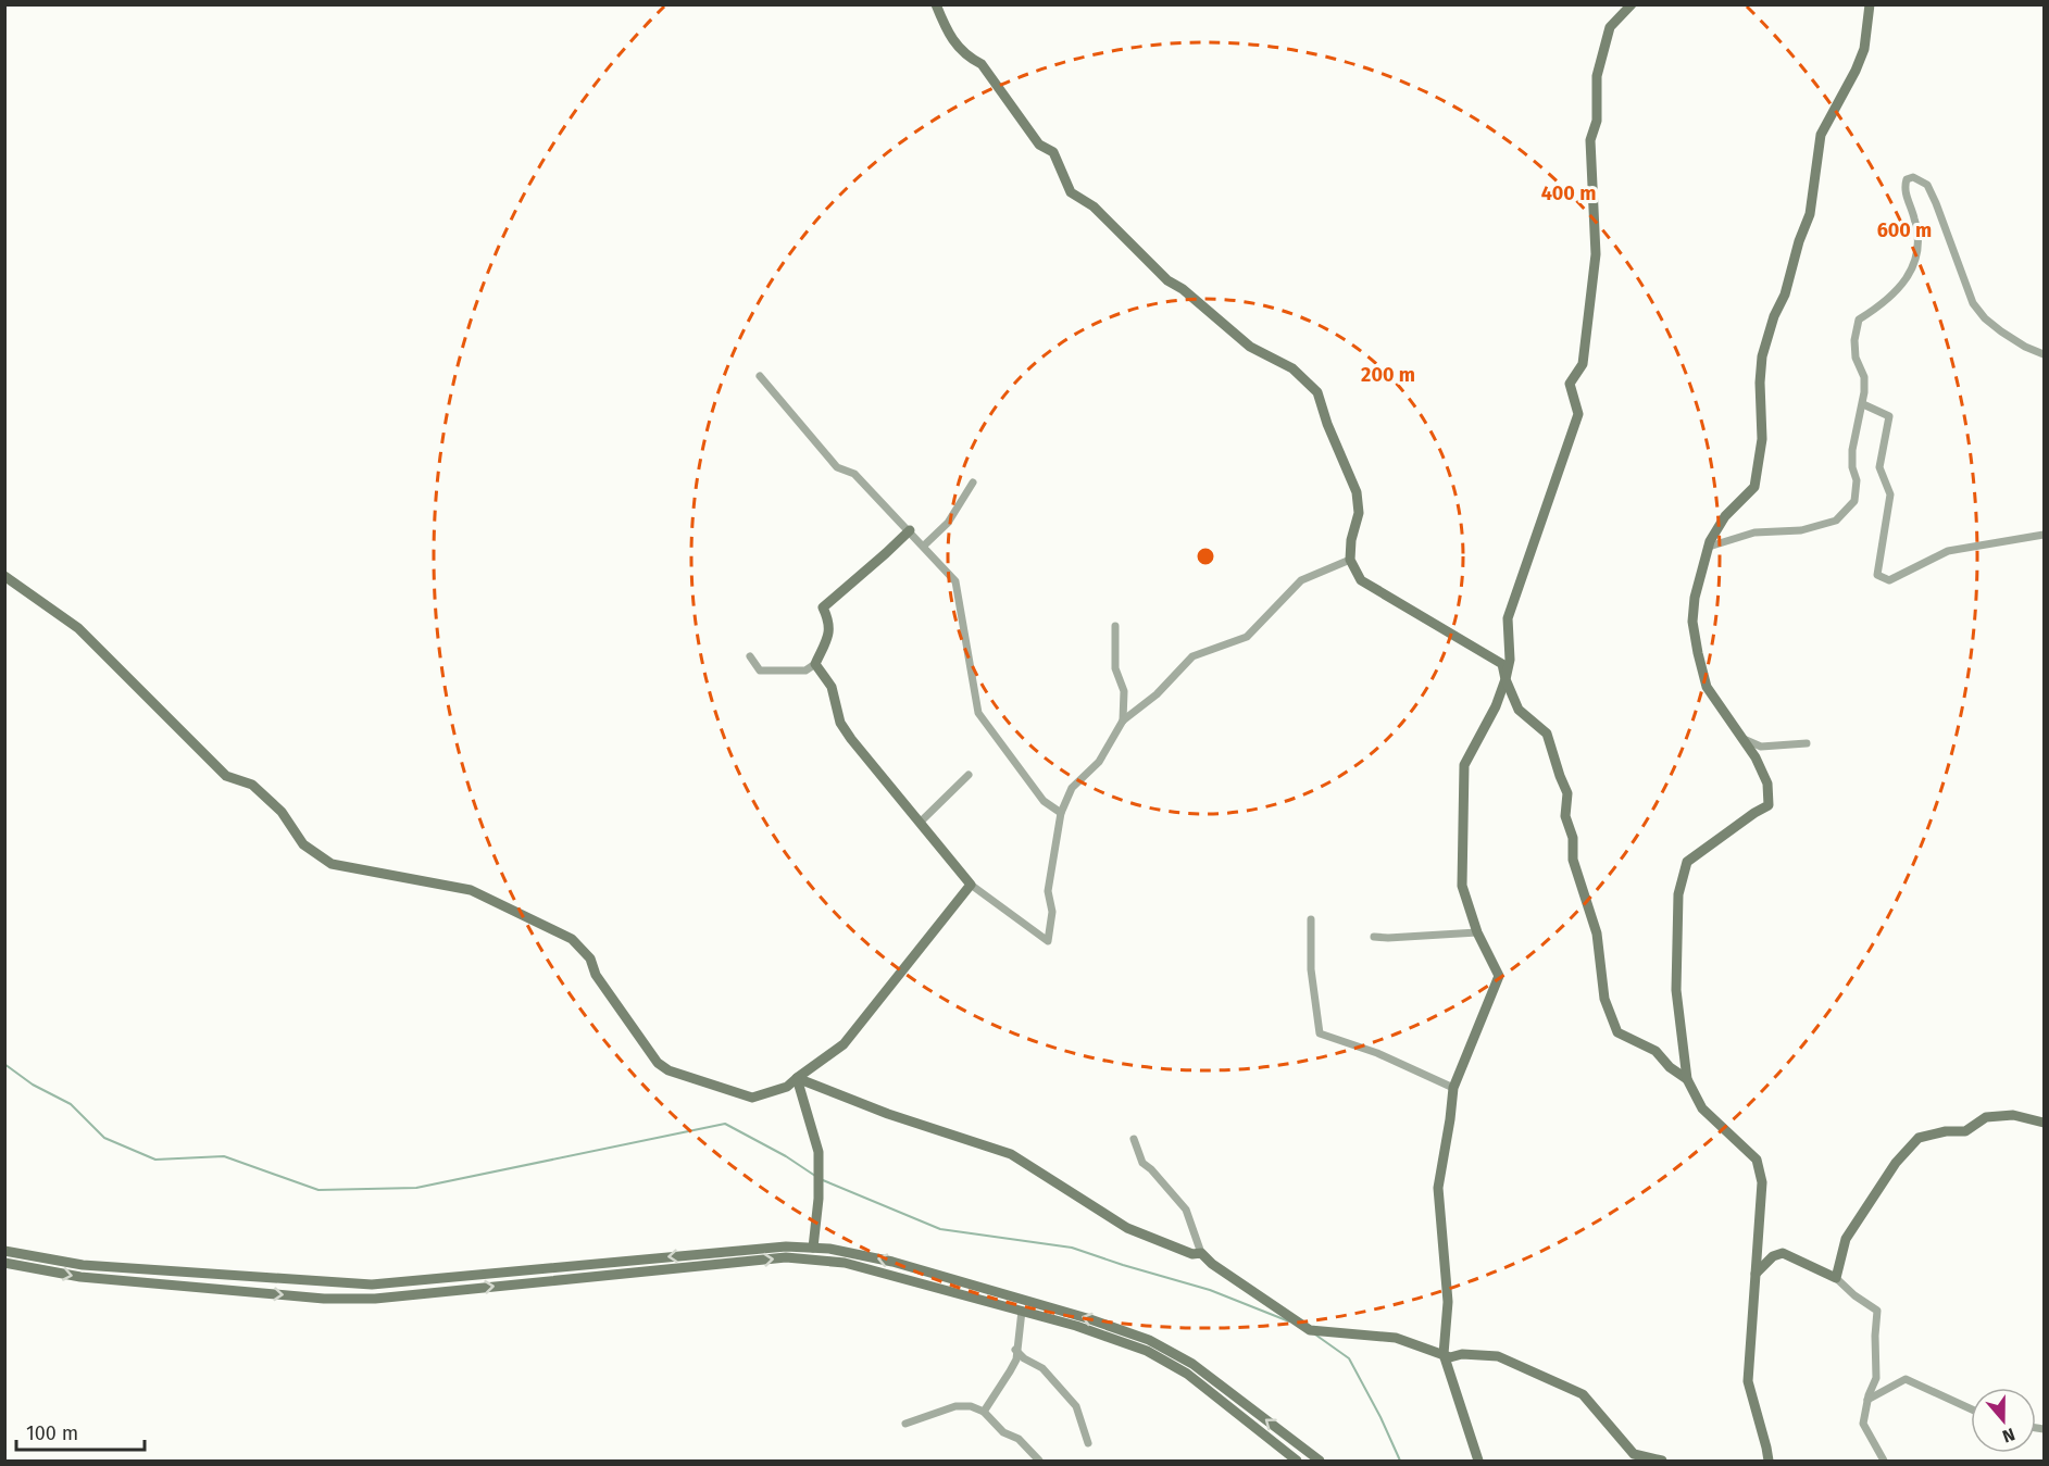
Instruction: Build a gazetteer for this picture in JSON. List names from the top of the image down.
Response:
{
  "scale_bar": "100 m",
  "north": "bottom",
  "rings": ["400 m", "600 m", "200 m"]
}
